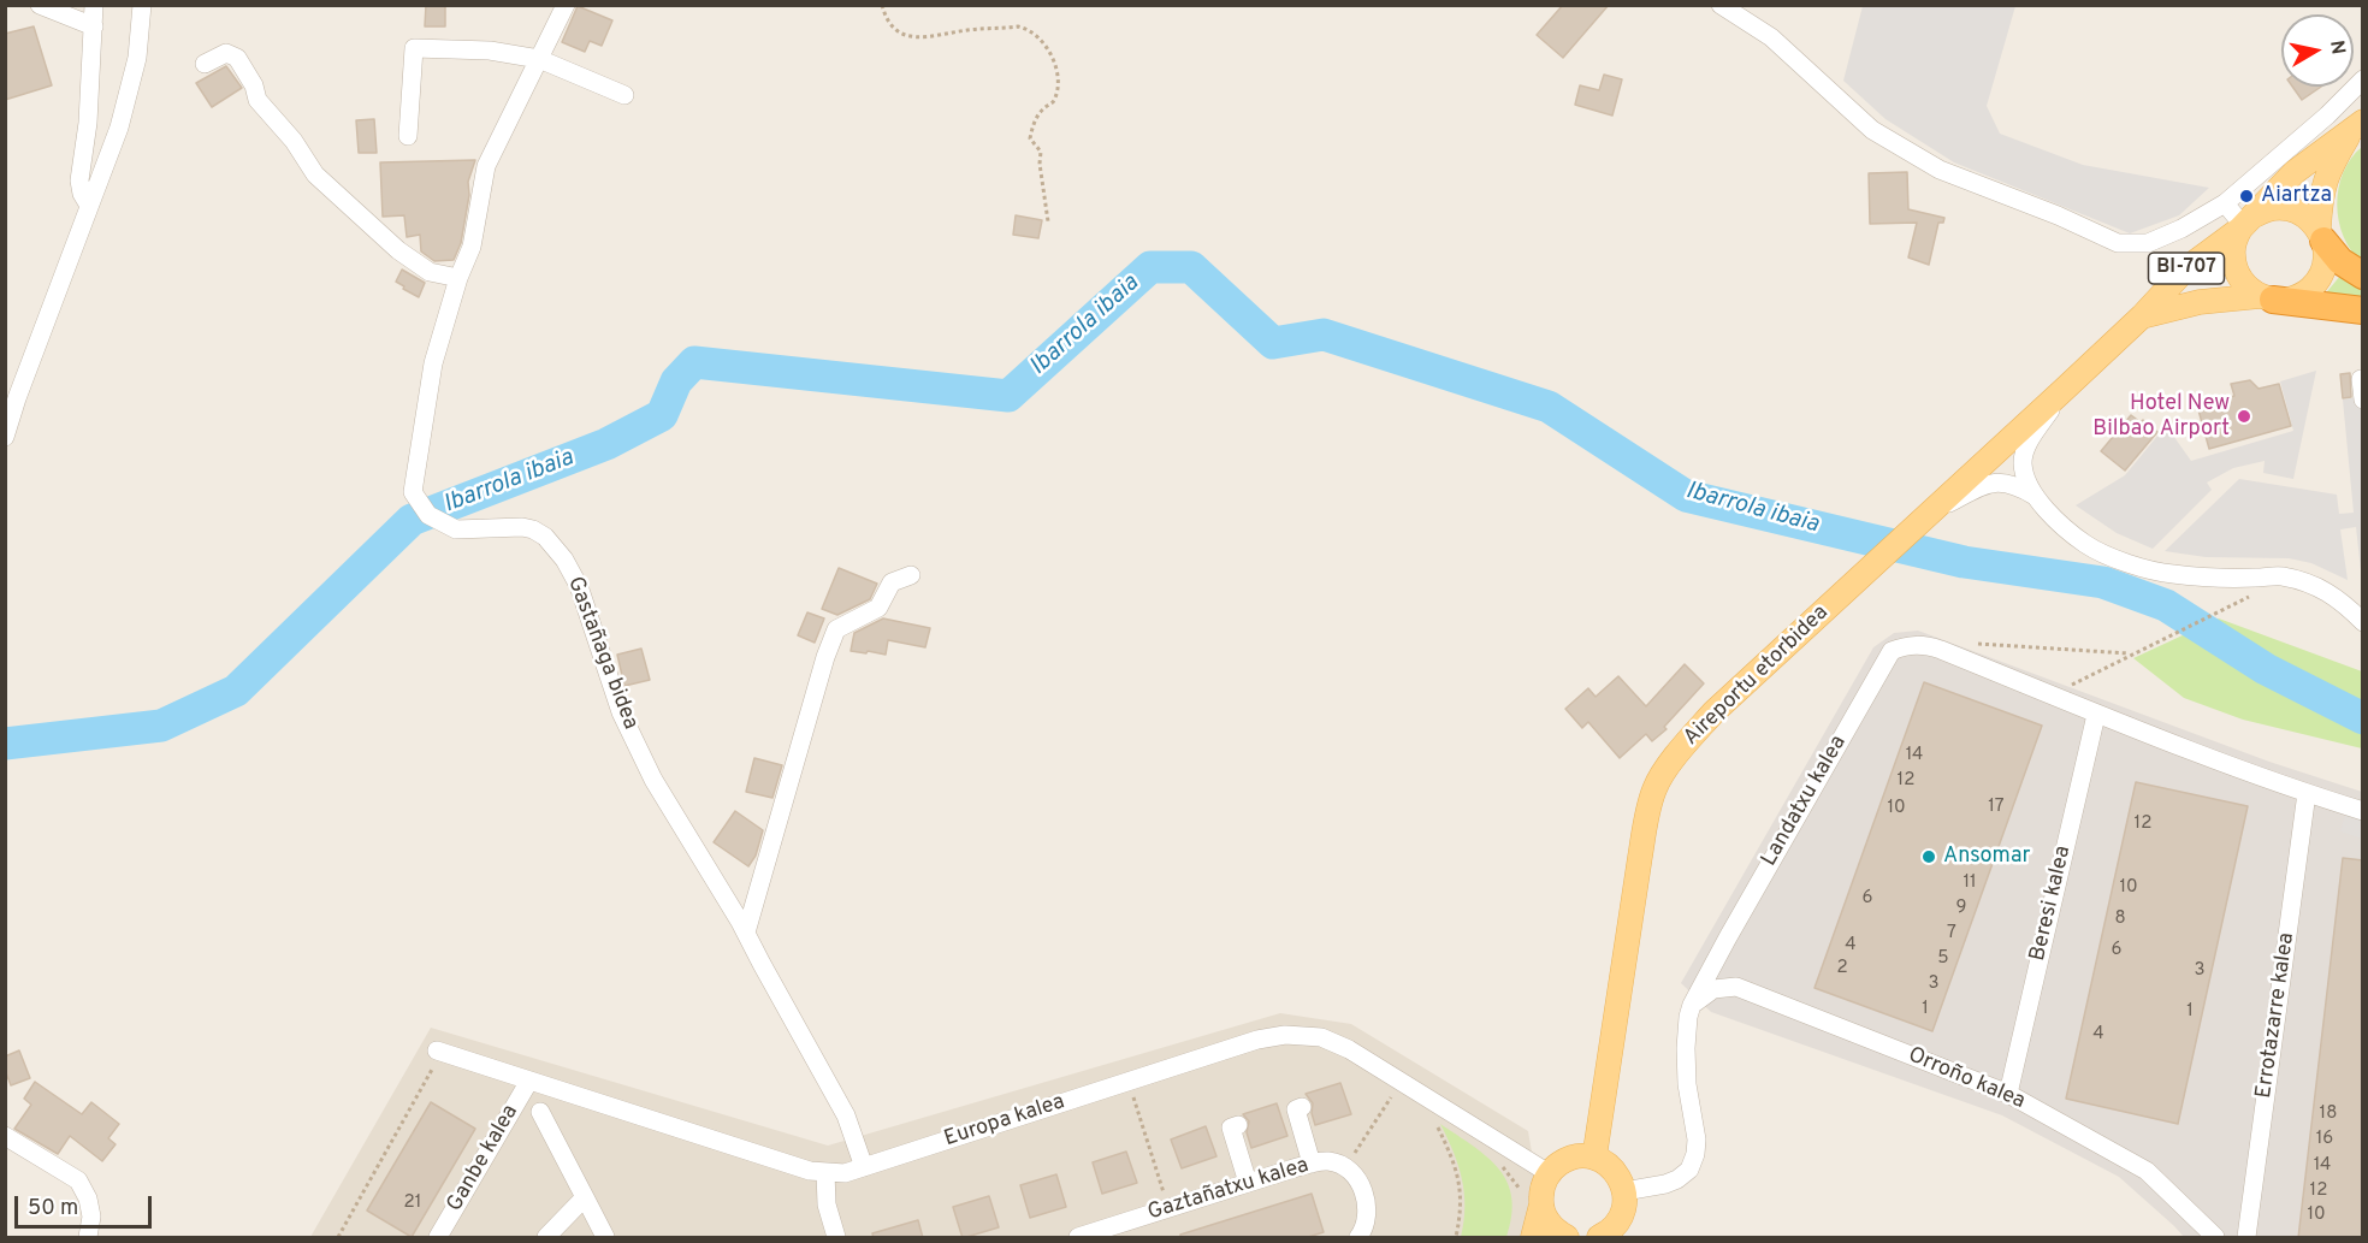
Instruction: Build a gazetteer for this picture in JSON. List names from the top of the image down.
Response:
{
  "streets": {
    "main road": ["BI-707", "Aireportu etorbidea"],
    "street": [
      "Gastañaga bidea",
      "Landatxu kalea",
      "Beresi kalea",
      "Errotazarre kalea",
      "Orroño kalea",
      "Europa kalea",
      "Ganbe kalea",
      "Gaztañatxu kalea"
    ]
  },
  "crossings": [
    ["BI-707", "Aireportu etorbidea"],
    ["Gastañaga bidea", "Europa kalea"],
    ["Landatxu kalea", "Beresi kalea"],
    ["Landatxu kalea", "Errotazarre kalea"],
    ["Landatxu kalea", "Orroño kalea"],
    ["Beresi kalea", "Orroño kalea"],
    ["Europa kalea", "Ganbe kalea"]
  ],
  "water": ["Ibarrola ibaia"],
  "places": ["Aiartza", "Hotel New Bilbao Airport", "Ansomar"],
  "house_numbers": [
    "14",
    "12",
    "17",
    "10",
    "12",
    "11",
    "10",
    "6",
    "9",
    "8",
    "7",
    "4",
    "6",
    "5",
    "2",
    "3",
    "3",
    "1",
    "1",
    "4",
    "18",
    "16",
    "14",
    "12",
    "21",
    "10"
  ],
  "scale_bar": "50 m",
  "north": "right"
}
